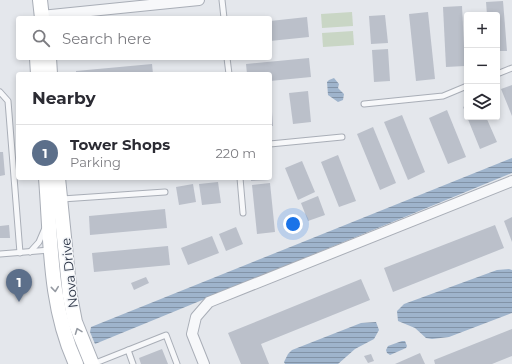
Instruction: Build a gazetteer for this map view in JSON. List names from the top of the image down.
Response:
{
  "streets": {
    "street": ["Nova Drive"]
  },
  "page": {
    "map_buttons": ["+", "−"],
    "search": "Search here",
    "heading": "Nearby",
    "list": [
      {
        "mark": "1",
        "name": "Tower Shops",
        "note": "Parking",
        "value": "220 m"
      }
    ],
    "pins": "1"
  }
}
